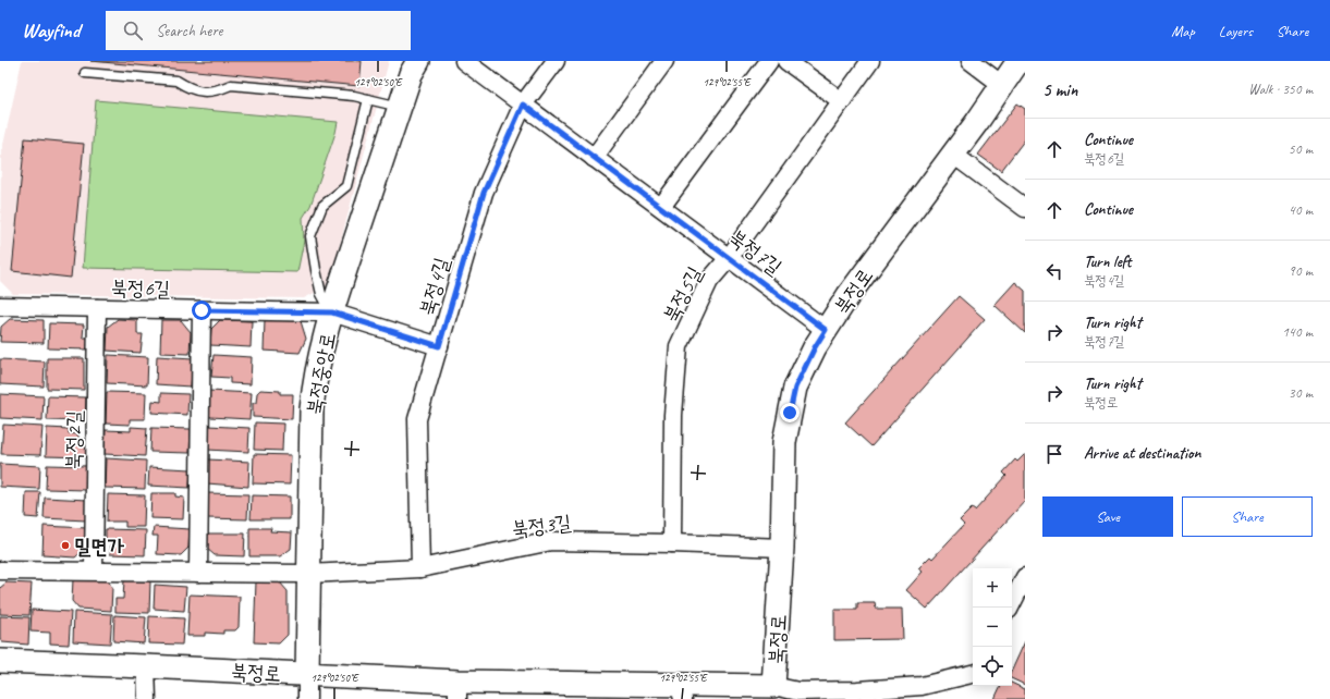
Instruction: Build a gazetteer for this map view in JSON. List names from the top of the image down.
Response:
{
  "streets": {
    "street": [
      "북정7길",
      "북정4길",
      "북정6길",
      "북정로",
      "북정5길",
      "북정중앙로",
      "북정2길",
      "북정3길"
    ]
  },
  "crossings": [
    ["북정7길", "북정4길"],
    ["북정7길", "북정로"],
    ["북정7길", "북정5길"],
    ["북정4길", "북정6길"],
    ["북정4길", "북정3길"],
    ["북정6길", "북정중앙로"],
    ["북정6길", "북정2길"],
    ["북정로", "북정중앙로"],
    ["북정로", "북정3길"],
    ["북정5길", "북정3길"],
    ["북정중앙로", "북정3길"]
  ],
  "places": ["밀면가"],
  "page": {
    "header": "Wayfind",
    "search": "Search here",
    "nav": ["Map", "Layers", "Share"],
    "heading": ["5 min", "Walk · 350 m"],
    "list": [
      ["Continue", "북정6길", "50 m"],
      ["Continue", "40 m"],
      ["Turn left", "북정4길", "90 m"],
      ["Turn right", "북정7길", "140 m"],
      ["Turn right", "북정로", "30 m"],
      "Arrive at destination"
    ],
    "buttons": ["Save", "Share"],
    "map_buttons": ["+", "−"]
  },
  "coordinates": ["129°02'50\"E", "129°02'55\"E"]
}
